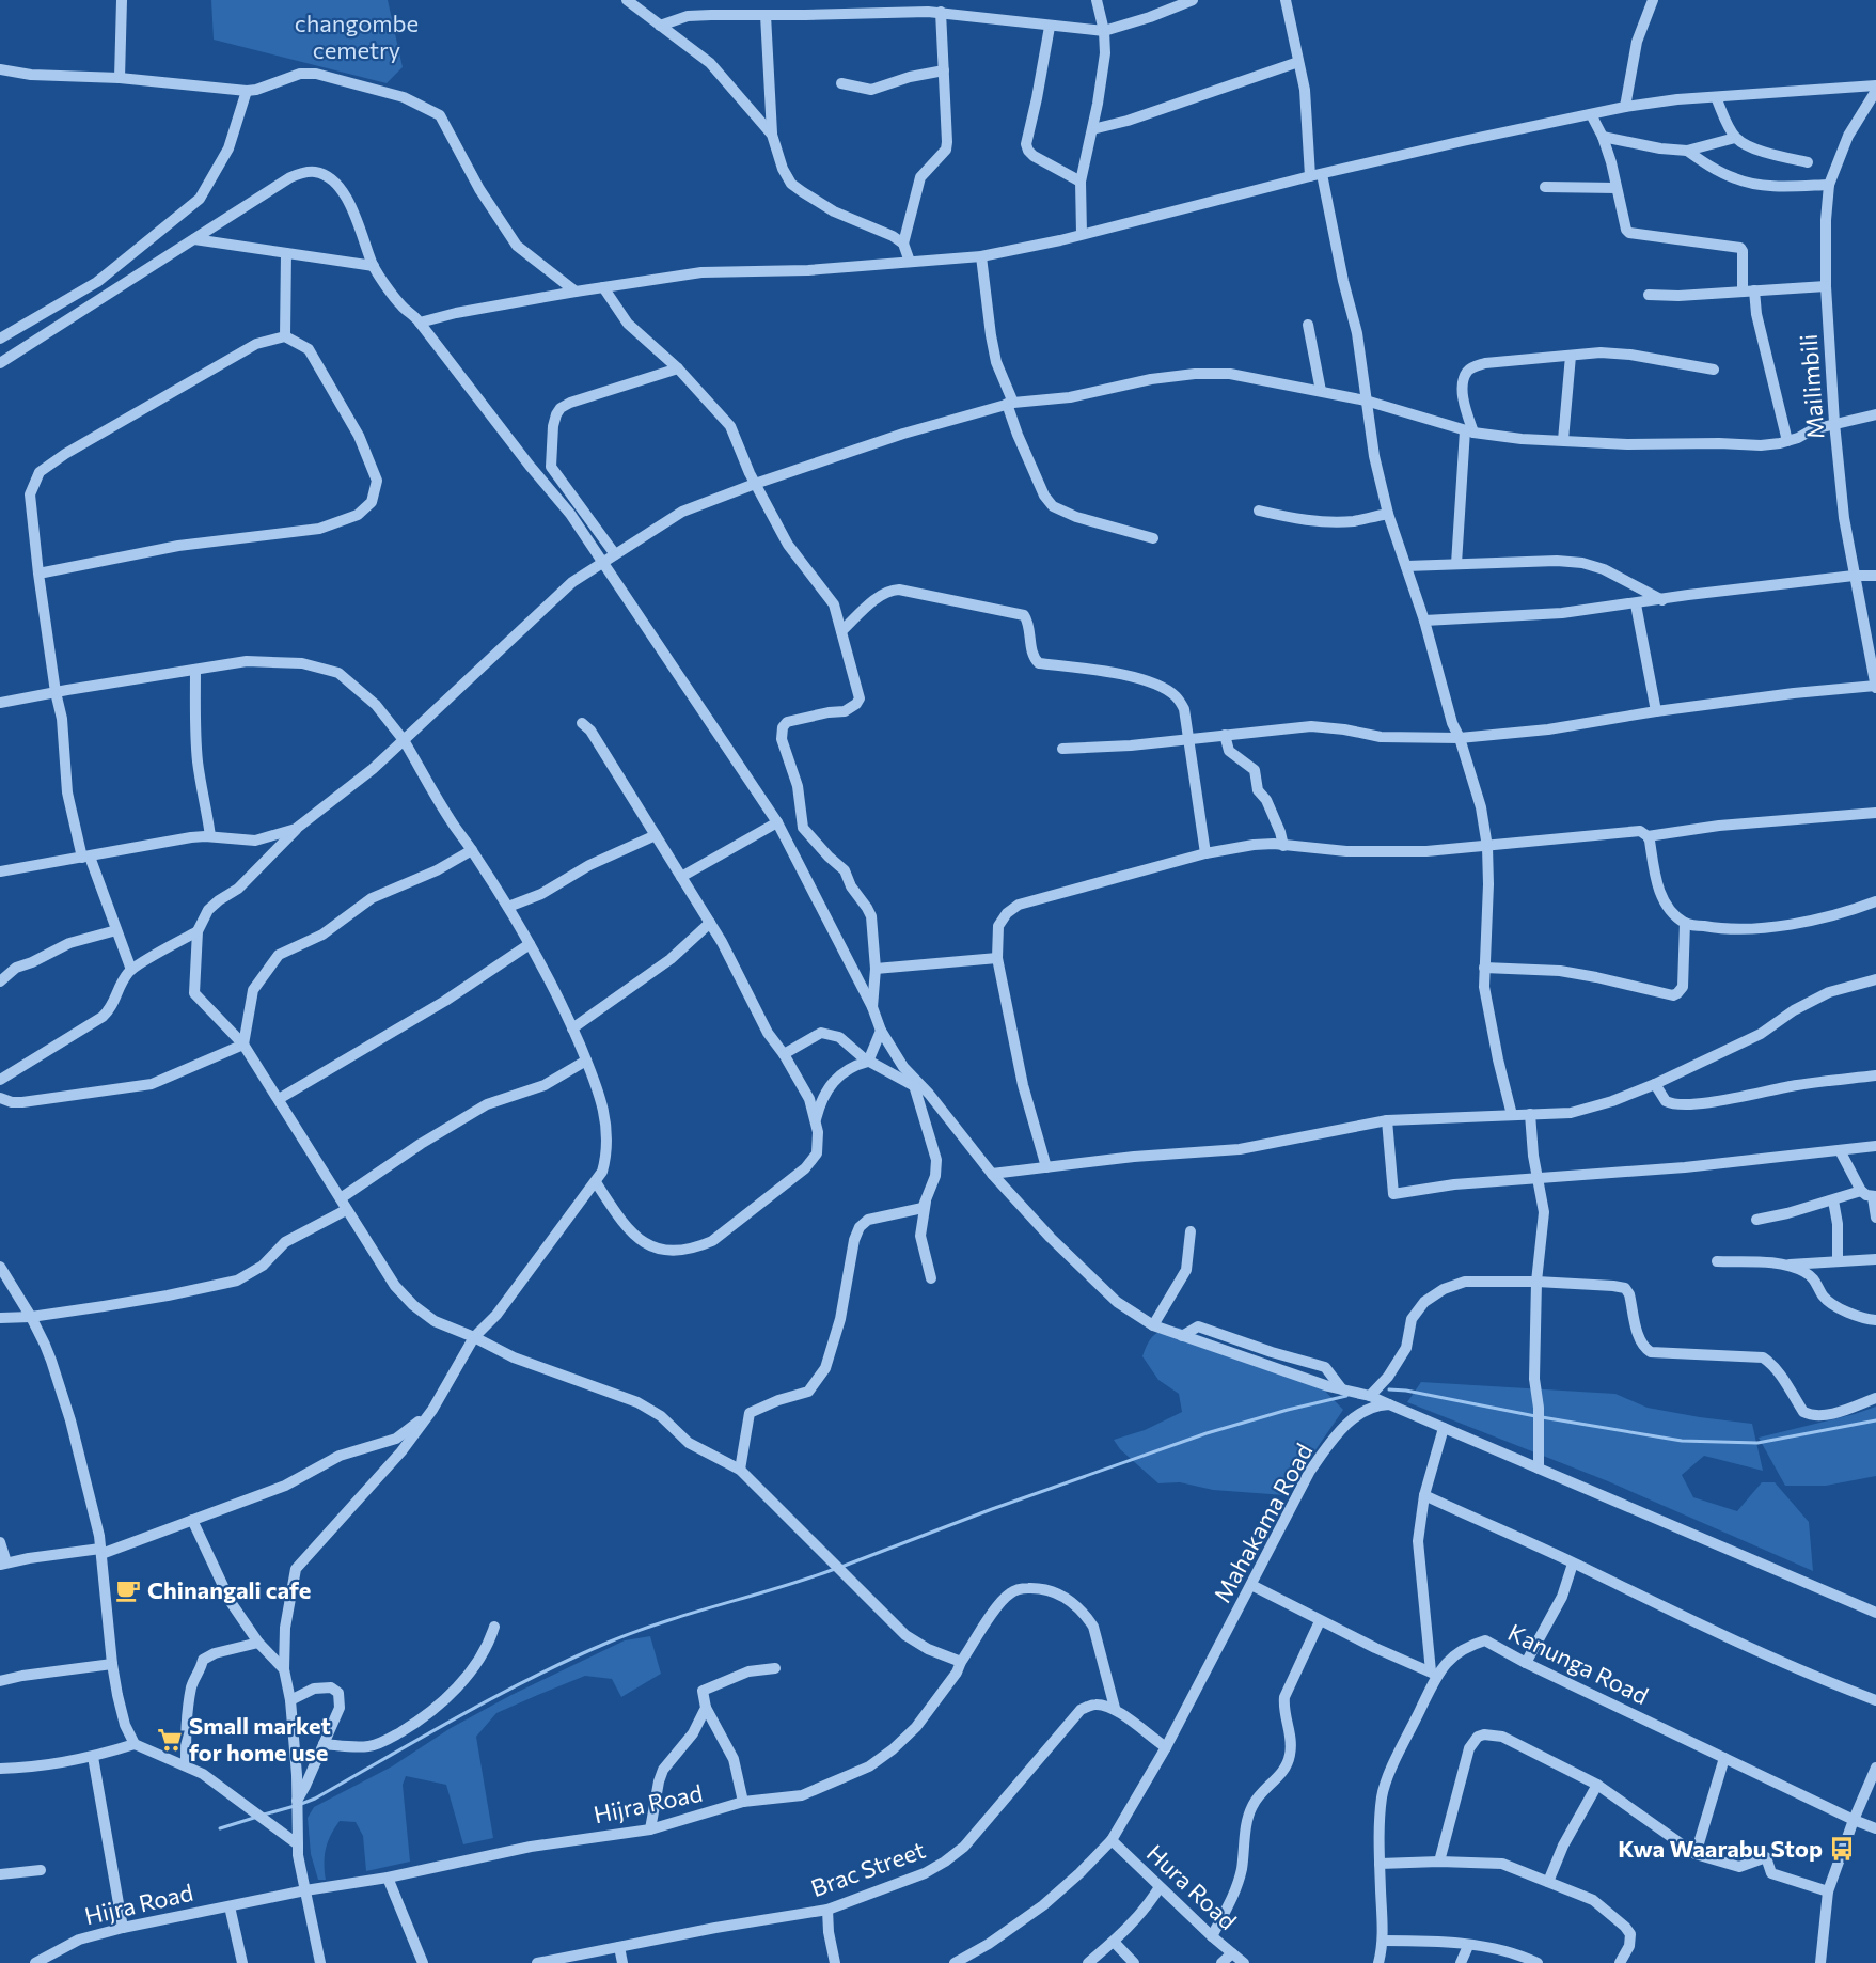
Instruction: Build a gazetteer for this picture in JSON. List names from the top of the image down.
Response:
{
  "streets": {
    "street": [
      "Mailimbili",
      "Mahakama Road",
      "Kanunga Road",
      "Hijra Road",
      "Brac Street",
      "Hura Road"
    ]
  },
  "crossings": [
    ["Mahakama Road", "Hura Road"],
    ["Hijra Road", "Brac Street"]
  ],
  "parks": ["changombe cemetry"],
  "places": {
    "cafe": ["Chinangali cafe"],
    "supermarket": ["Small market for home use"],
    "bus stop": ["Kwa Waarabu Stop"]
  }
}
